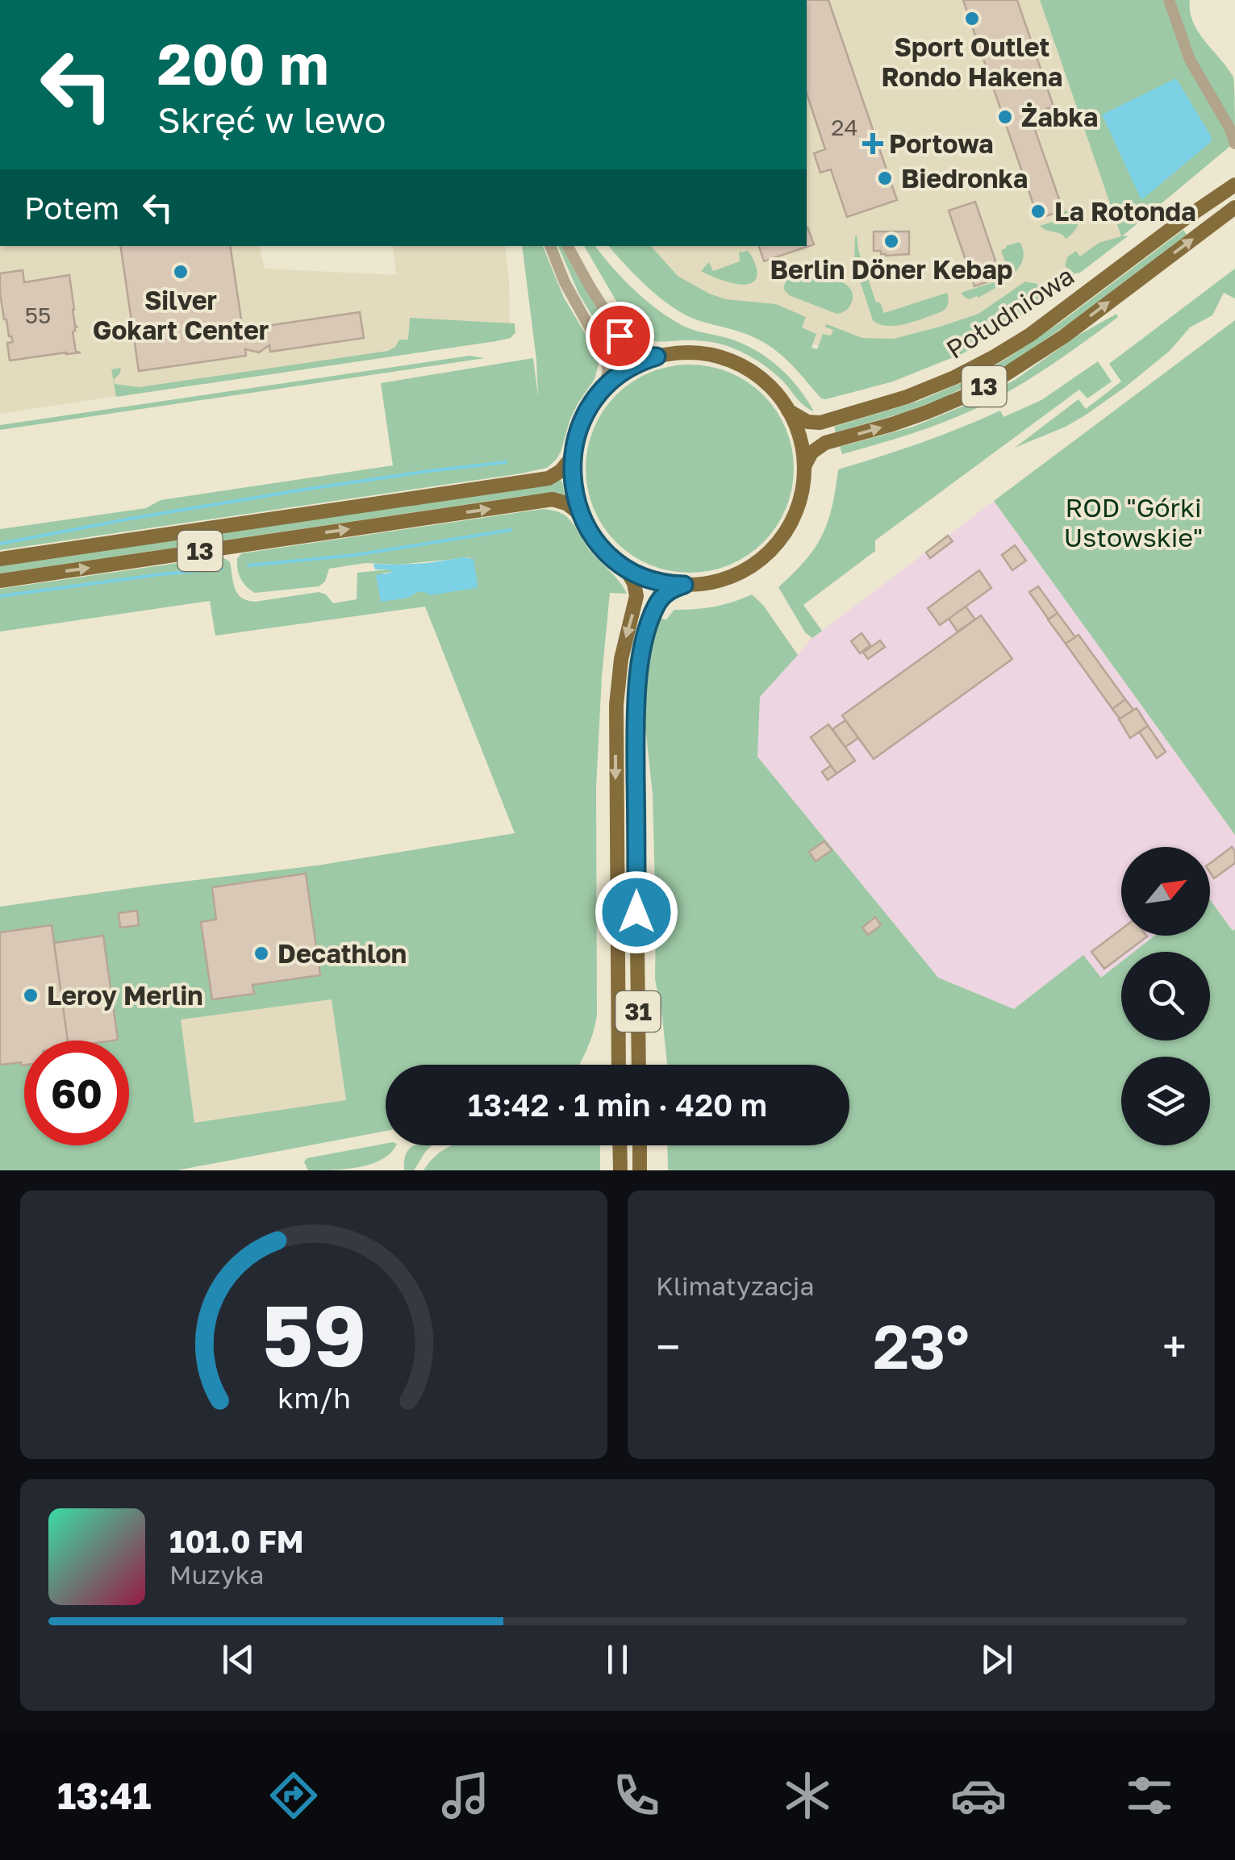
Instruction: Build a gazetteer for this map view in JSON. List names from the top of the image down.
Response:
{
  "streets": {
    "main road": ["Południowa", "13", "31"]
  },
  "crossings": [
    ["Południowa", "13"],
    ["Południowa", "31"],
    ["13", "31"]
  ],
  "parks": ["ROD \"Górki Ustowskie\""],
  "places": {
    "other": [
      "Sport Outlet Rondo Hakena",
      "Żabka",
      "Biedronka",
      "La Rotonda",
      "Berlin Döner Kebap",
      "Silver Gokart Center",
      "Decathlon",
      "Leroy Merlin"
    ],
    "health": ["Portowa"]
  },
  "house_numbers": ["24", "55"],
  "north": "top right",
  "page": {
    "turn": ["200 m", "Skręć w lewo"],
    "then": "Potem",
    "limit": "60",
    "trip": "13:42 · 1 min · 420 m",
    "tile": "Klimatyzacja",
    "heat": ["−", "23°", "+"],
    "song": ["101.0 FM", "Muzyka"],
    "tabs": "13:41",
    "gauge": ["59", "km/h"]
  }
}
